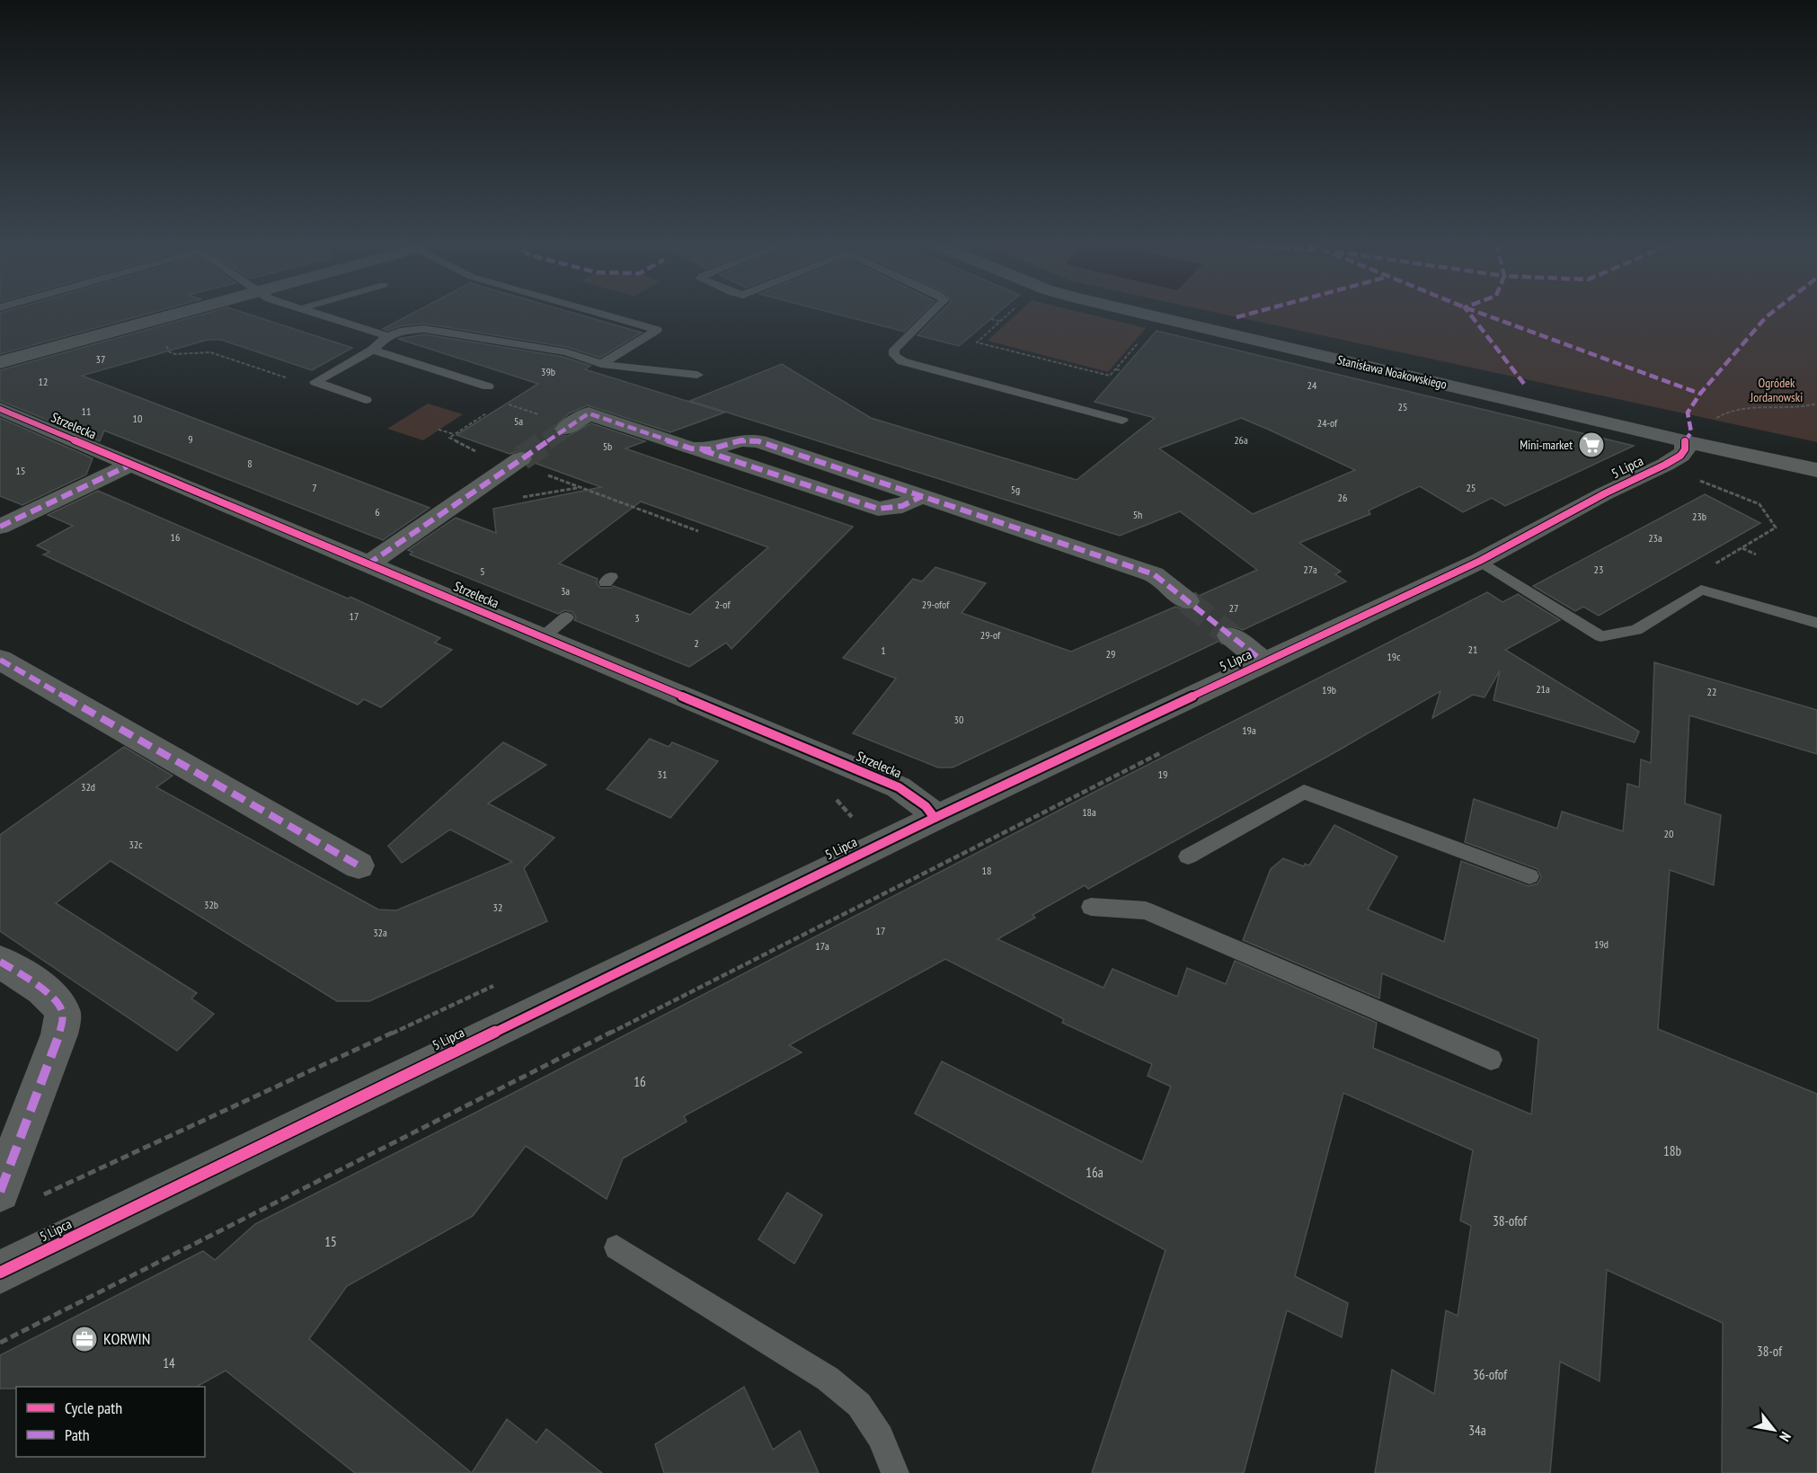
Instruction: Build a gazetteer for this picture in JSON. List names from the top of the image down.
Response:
{
  "streets": {
    "street": ["Stanisława Noakowskiego", "Strzelecka", "5 Lipca"]
  },
  "crossings": [
    ["Stanisława Noakowskiego", "5 Lipca"],
    ["Strzelecka", "5 Lipca"]
  ],
  "parks": ["Ogródek Jordanowski"],
  "places": {
    "supermarket": ["Mini-market"],
    "office": ["KORWIN"]
  },
  "house_numbers": [
    "37",
    "39b",
    "12",
    "24",
    "25",
    "11",
    "10",
    "5a",
    "24-of",
    "9",
    "26a",
    "5b",
    "8",
    "15",
    "7",
    "25",
    "5g",
    "26",
    "6",
    "5h",
    "23b",
    "16",
    "23a",
    "27a",
    "23",
    "5",
    "3a",
    "2-of",
    "29-ofof",
    "27",
    "17",
    "3",
    "29-of",
    "2",
    "21",
    "1",
    "29",
    "19c",
    "21a",
    "19b",
    "22",
    "30",
    "19a",
    "31",
    "19",
    "32d",
    "18a",
    "20",
    "32c",
    "18",
    "32b",
    "32",
    "17",
    "32a",
    "19d",
    "17a",
    "16",
    "18b",
    "16a",
    "38-ofof",
    "15",
    "38-of",
    "14",
    "36-ofof",
    "34a"
  ],
  "legend": ["Cycle path", "Path"],
  "north": "bottom right"
}
